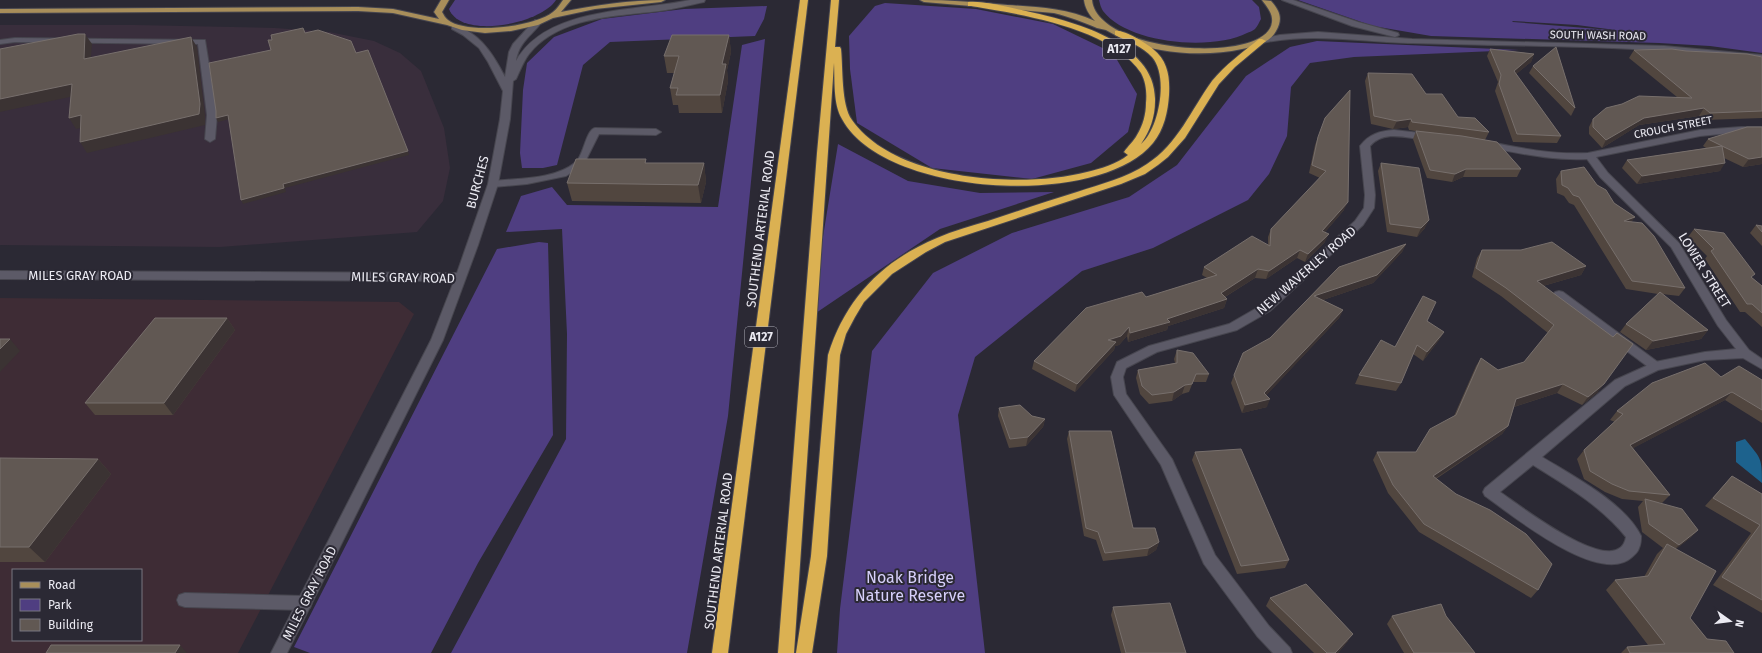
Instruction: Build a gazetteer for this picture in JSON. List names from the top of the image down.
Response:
{
  "streets": {
    "highway": ["A127", "SOUTHEND ARTERIAL ROAD"],
    "street": [
      "SOUTH WASH ROAD",
      "CROUCH STREET",
      "BURCHES",
      "NEW WAVERLEY ROAD",
      "LOWER STREET",
      "MILES GRAY ROAD"
    ]
  },
  "crossings": [
    ["CROUCH STREET", "LOWER STREET"],
    ["BURCHES", "MILES GRAY ROAD"]
  ],
  "parks": ["Noak Bridge Nature Reserve"],
  "legend": ["Road", "Park", "Building"],
  "north": "right"
}
